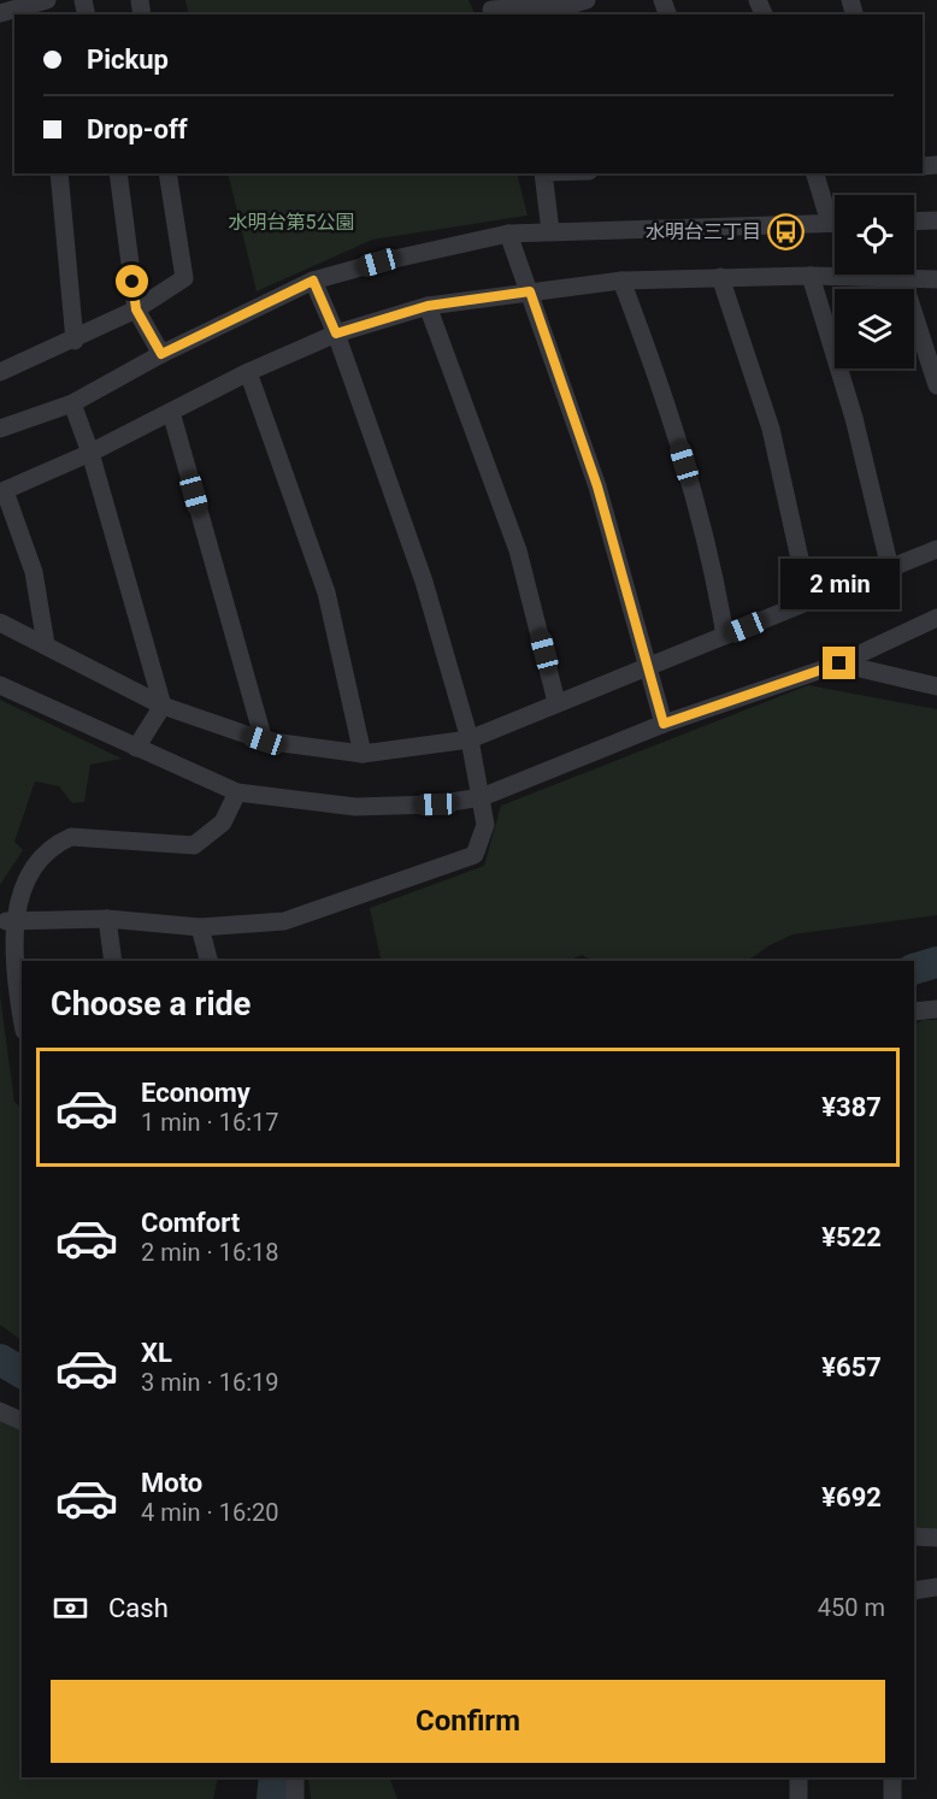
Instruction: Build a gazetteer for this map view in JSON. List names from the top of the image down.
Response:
{
  "parks": ["水明台第5公園"],
  "places": {
    "bus stop": ["水明台三丁目"]
  },
  "page": {
    "banner": ["Pickup", "Drop-off"],
    "bubble": "2 min",
    "heading": "Choose a ride",
    "list": [
      {
        "name": "Economy",
        "note": "1 min · 16:17",
        "value": "¥387"
      },
      {
        "name": "Comfort",
        "note": "2 min · 16:18",
        "value": "¥522"
      },
      {
        "name": "XL",
        "note": "3 min · 16:19",
        "value": "¥657"
      },
      {
        "name": "Moto",
        "note": "4 min · 16:20",
        "value": "¥692"
      }
    ],
    "pay": ["Cash", "450 m"],
    "buttons": "Confirm"
  }
}
